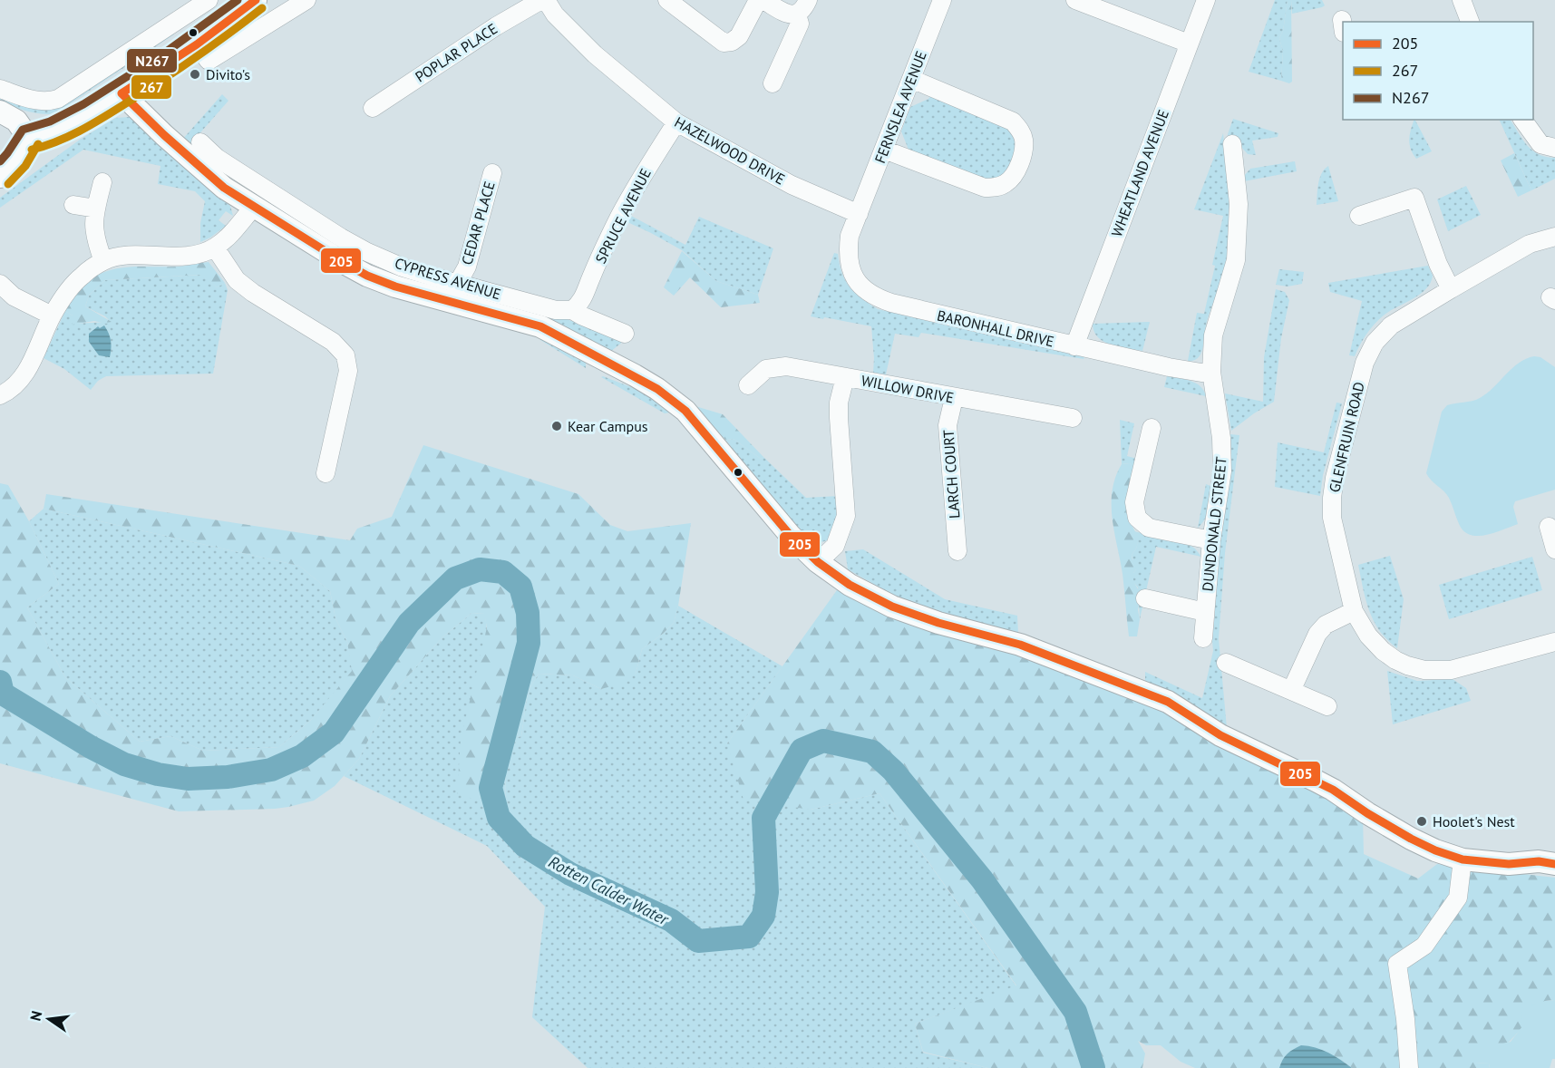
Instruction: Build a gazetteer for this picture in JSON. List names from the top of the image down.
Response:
{
  "streets": {
    "street": [
      "POPLAR PLACE",
      "FERNSLEA AVENUE",
      "HAZELWOOD DRIVE",
      "WHEATLAND AVENUE",
      "SPRUCE AVENUE",
      "CEDAR PLACE",
      "CYPRESS AVENUE",
      "BARONHALL DRIVE",
      "WILLOW DRIVE",
      "GLENFRUIN ROAD",
      "LARCH COURT",
      "DUNDONALD STREET"
    ]
  },
  "crossings": [
    ["FERNSLEA AVENUE", "HAZELWOOD DRIVE"],
    ["FERNSLEA AVENUE", "BARONHALL DRIVE"],
    ["HAZELWOOD DRIVE", "SPRUCE AVENUE"],
    ["HAZELWOOD DRIVE", "BARONHALL DRIVE"],
    ["WHEATLAND AVENUE", "BARONHALL DRIVE"],
    ["SPRUCE AVENUE", "CYPRESS AVENUE"],
    ["CEDAR PLACE", "CYPRESS AVENUE"],
    ["BARONHALL DRIVE", "DUNDONALD STREET"],
    ["WILLOW DRIVE", "LARCH COURT"]
  ],
  "water": ["Rotten Calder Water"],
  "places": ["Divito's", "Kear Campus", "Hoolet's Nest"],
  "lines": ["transit line 205", "transit line N267", "transit line 267"],
  "legend": ["205", "267", "N267"],
  "north": "left"
}
